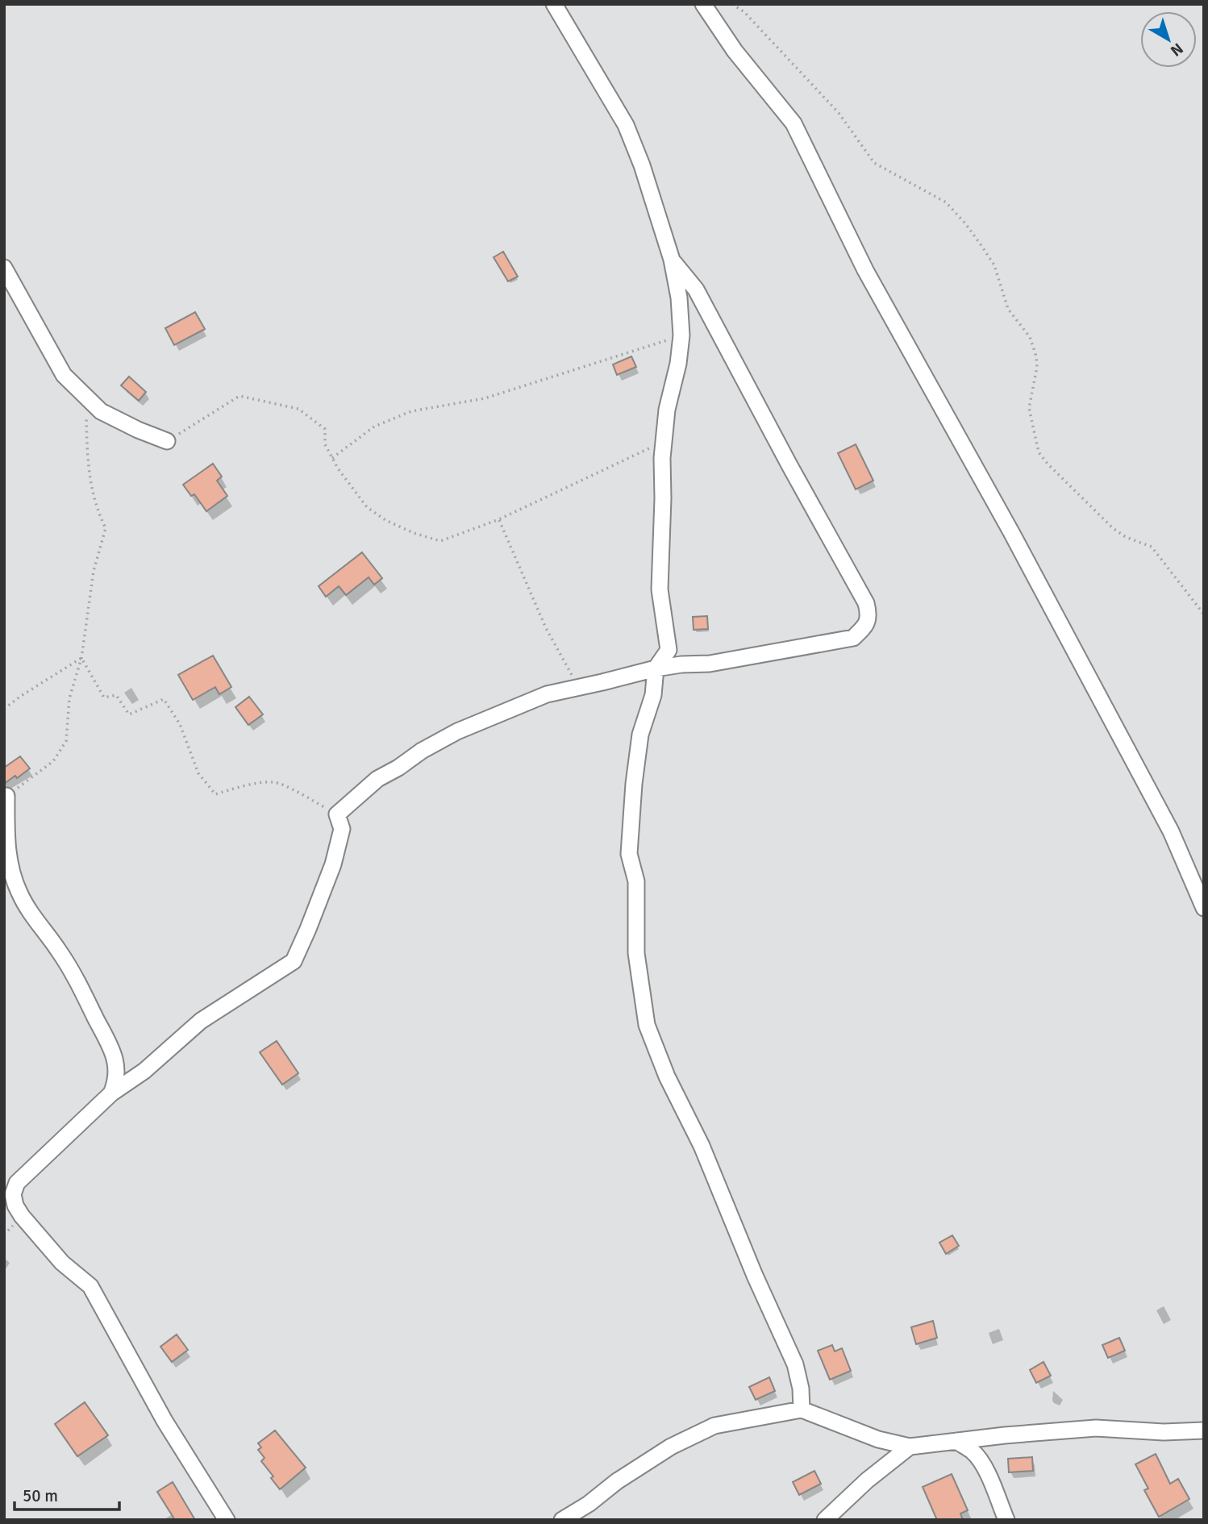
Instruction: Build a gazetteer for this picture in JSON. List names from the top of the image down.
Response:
{
  "scale_bar": "50 m",
  "north": "bottom right"
}
